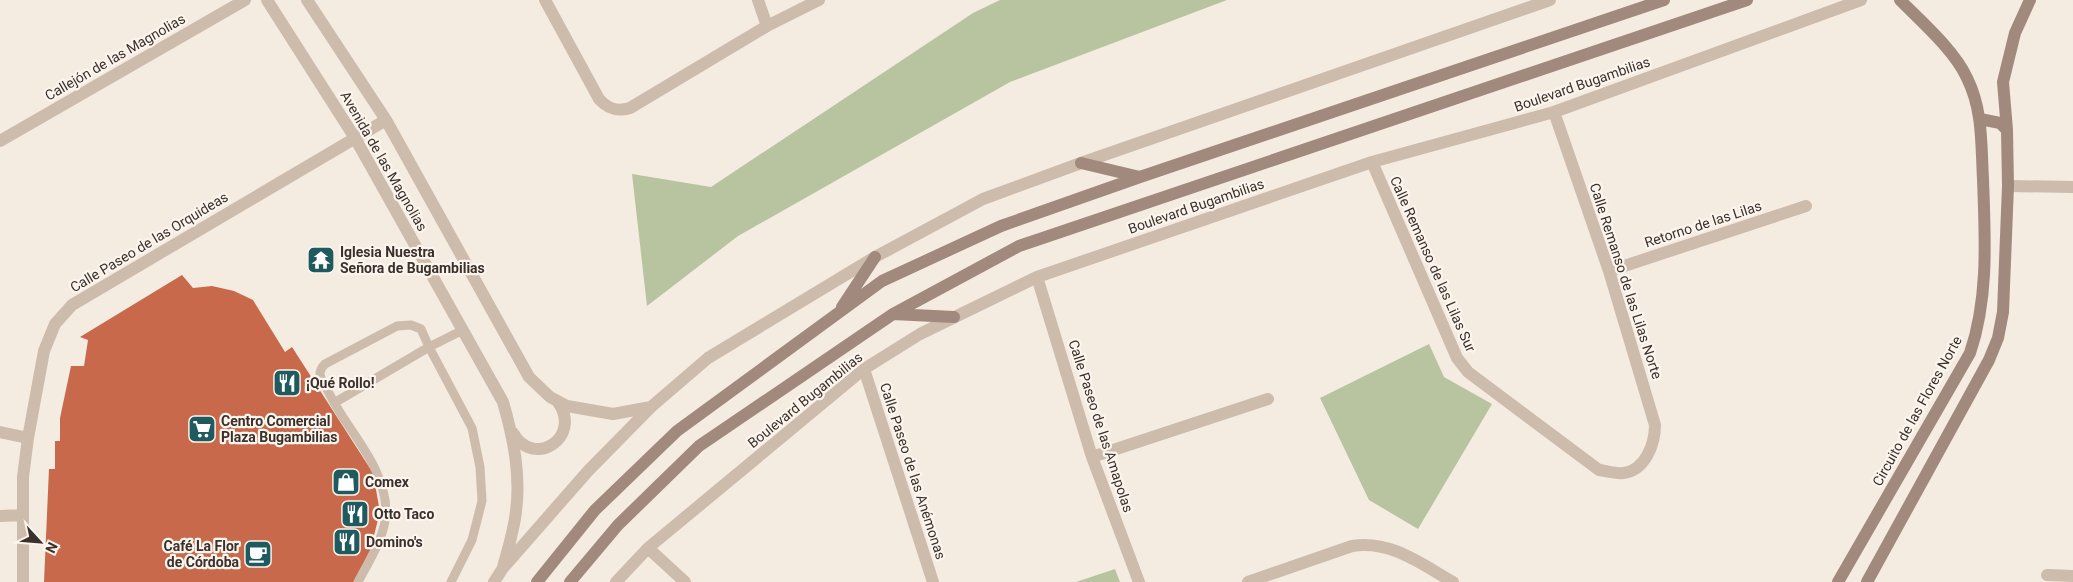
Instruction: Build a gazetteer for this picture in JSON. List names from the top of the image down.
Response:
{
  "streets": {
    "street": [
      "Callejón de las Magnolias",
      "Boulevard Bugambilias",
      "Avenida de las Magnolias",
      "Retorno de las Lilas",
      "Calle Paseo de las Orquideas",
      "Calle Remanso de las Lilas Sur",
      "Calle Remanso de las Lilas Norte",
      "Circuito de las Flores Norte",
      "Calle Paseo de las Amapolas",
      "Calle Paseo de las Anémonas"
    ]
  },
  "crossings": [
    ["Boulevard Bugambilias", "Calle Remanso de las Lilas Sur"],
    ["Boulevard Bugambilias", "Calle Remanso de las Lilas Norte"],
    ["Boulevard Bugambilias", "Calle Paseo de las Amapolas"],
    ["Boulevard Bugambilias", "Calle Paseo de las Anémonas"],
    ["Avenida de las Magnolias", "Calle Paseo de las Orquideas"],
    ["Retorno de las Lilas", "Calle Remanso de las Lilas Norte"],
    ["Calle Remanso de las Lilas Sur", "Calle Remanso de las Lilas Norte"]
  ],
  "places": {
    "temple": ["Iglesia Nuestra Señora de Bugambilias"],
    "restaurant": ["¡Qué Rollo!", "Otto Taco", "Domino's"],
    "supermarket": ["Centro Comercial Plaza Bugambilias"],
    "shop": ["Comex"],
    "cafe": ["Café La Flor de Córdoba"]
  },
  "north": "bottom right"
}
